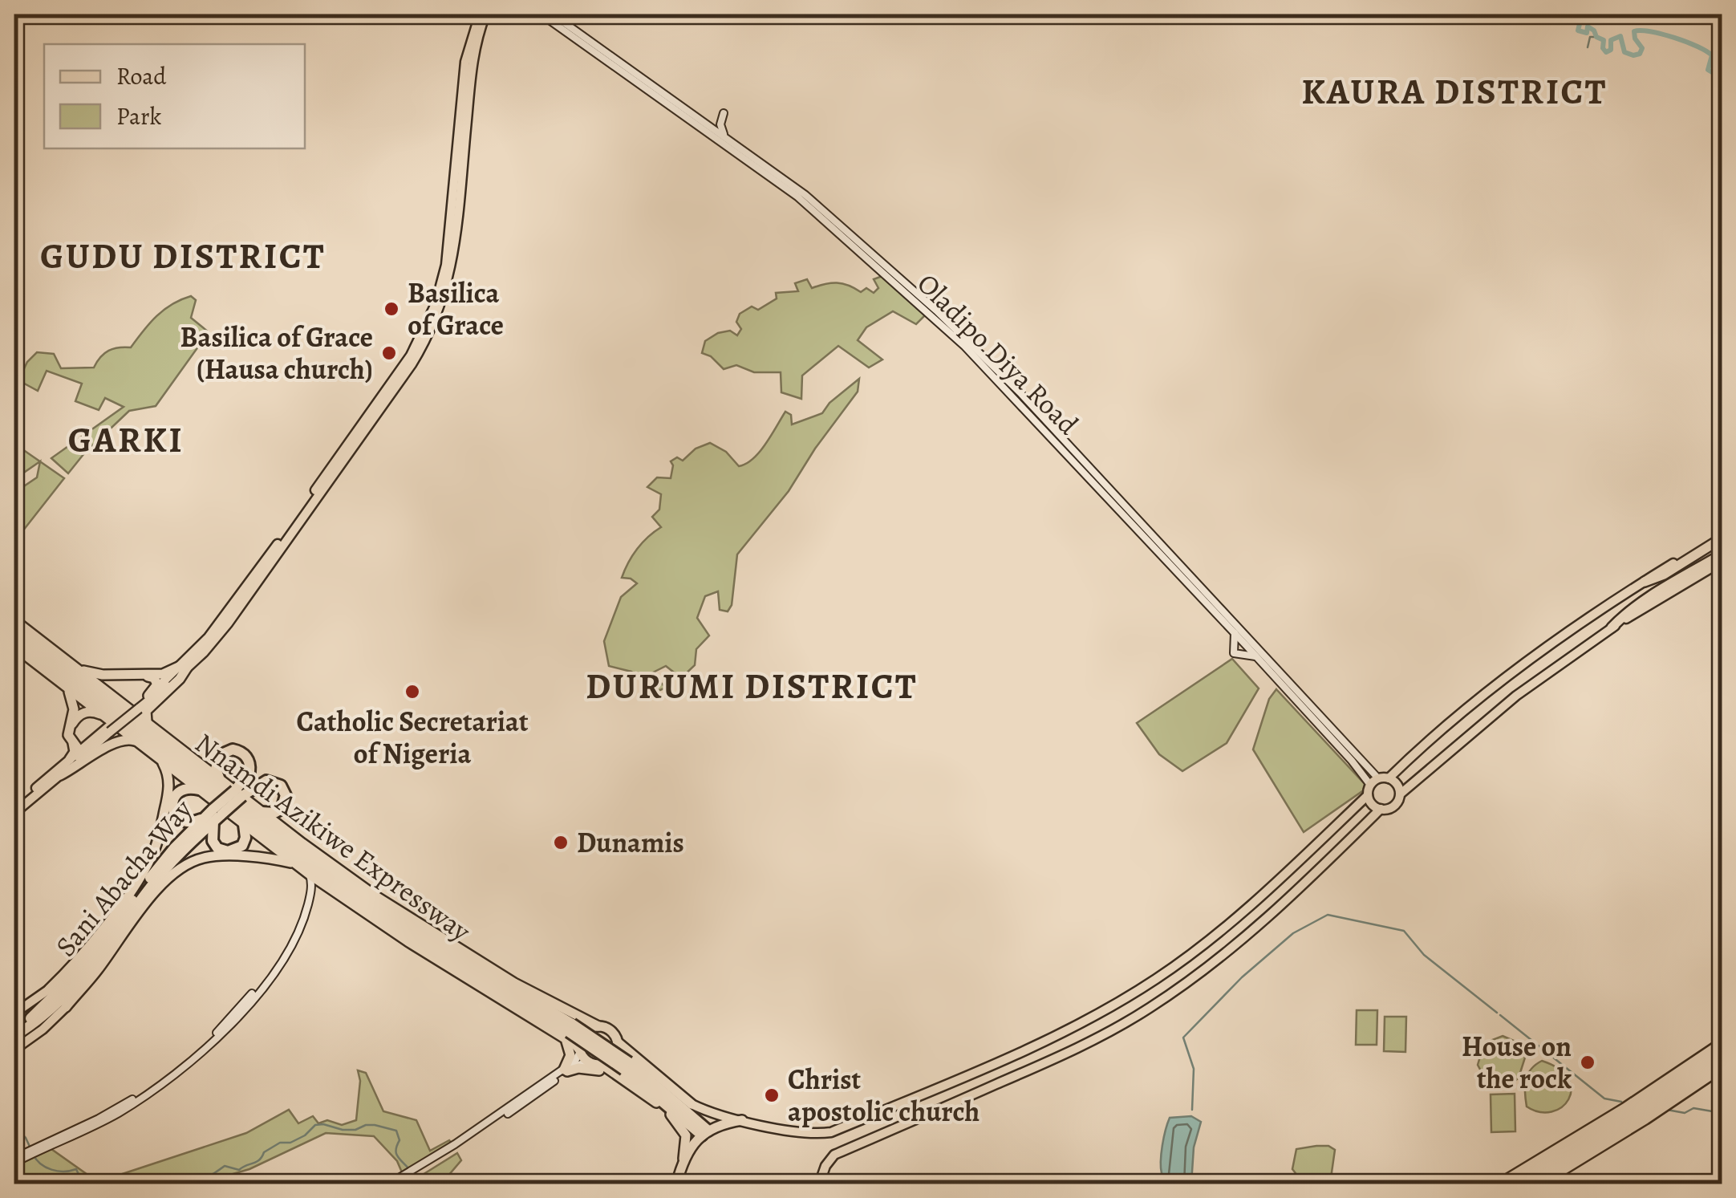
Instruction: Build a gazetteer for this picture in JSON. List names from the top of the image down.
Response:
{
  "streets": {
    "highway": ["Nnamdi Azikiwe Expressway", "Sani Abacha Way"],
    "main road": ["Oladipo Diya Road"]
  },
  "districts": [
    "KAURA DISTRICT",
    "GUDU DISTRICT",
    "GARKI",
    "DURUMI DISTRICT"
  ],
  "places": [
    "Basilica of Grace",
    "Basilica of Grace (Hausa church)",
    "Catholic Secretariat of Nigeria",
    "Dunamis",
    "House on the rock",
    "Christ apostolic church"
  ],
  "legend": ["Road", "Park"]
}
